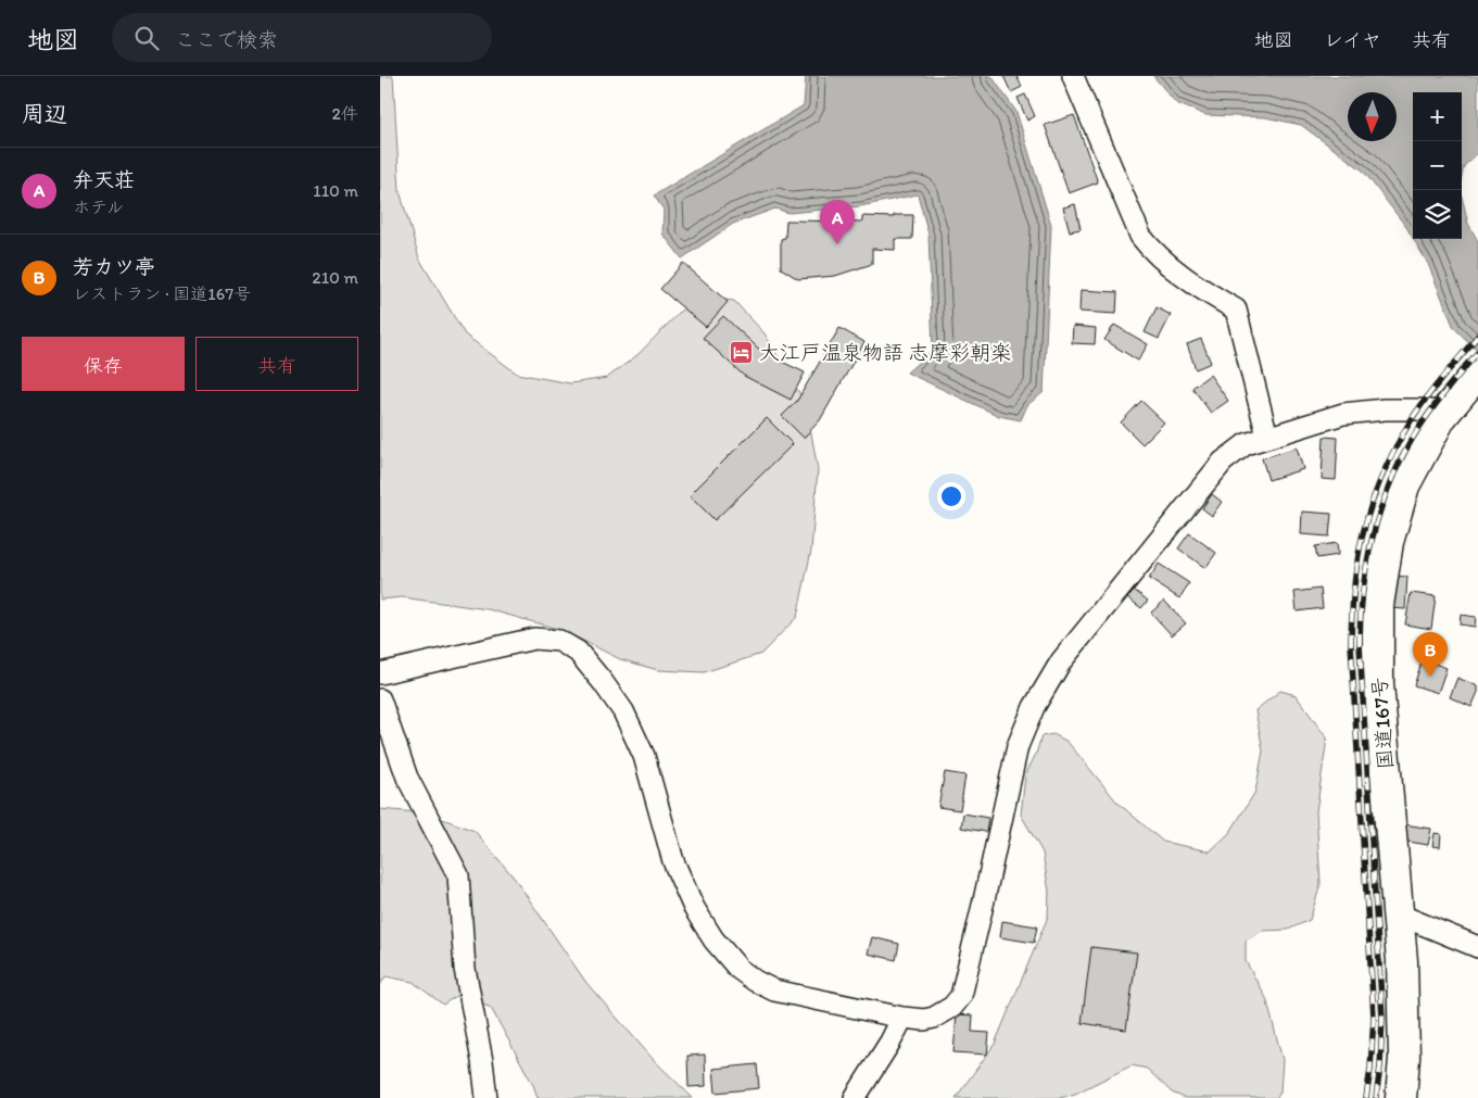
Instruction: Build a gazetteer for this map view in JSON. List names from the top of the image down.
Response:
{
  "streets": {
    "highway": ["国道167号"]
  },
  "places": {
    "hotel": ["大江戸温泉物語 志摩彩朝楽"]
  },
  "north": "bottom",
  "page": {
    "header": "地図",
    "search": "ここで検索",
    "nav": ["地図", "レイヤ", "共有"],
    "heading": ["周辺", "2件"],
    "map_buttons": ["+", "−"],
    "list": [
      {
        "mark": "A",
        "name": "弁天荘",
        "note": "ホテル",
        "value": "110 m"
      },
      {
        "mark": "B",
        "name": "芳カツ亭",
        "note": "レストラン · 国道167号",
        "value": "210 m"
      }
    ],
    "pins": ["A", "B"],
    "buttons": ["保存", "共有"]
  }
}
